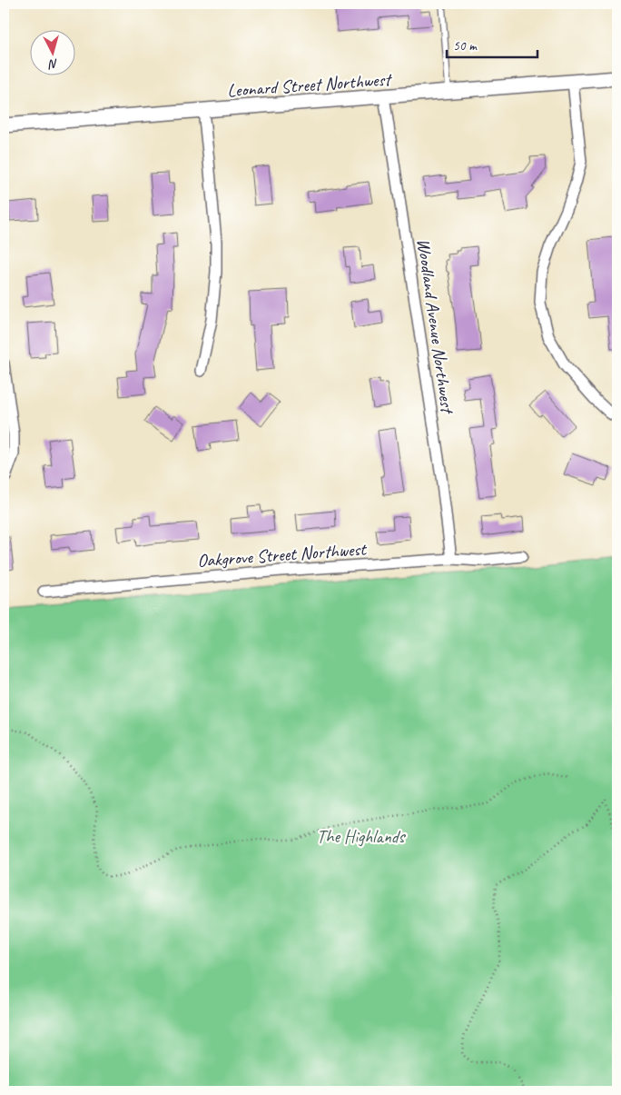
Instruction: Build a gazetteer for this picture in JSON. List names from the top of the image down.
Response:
{
  "streets": {
    "main road": ["Leonard Street Northwest"],
    "street": ["Woodland Avenue Northwest", "Oakgrove Street Northwest"]
  },
  "crossings": [
    ["Leonard Street Northwest", "Woodland Avenue Northwest"],
    ["Woodland Avenue Northwest", "Oakgrove Street Northwest"]
  ],
  "parks": ["The Highlands"],
  "scale_bar": "50 m",
  "north": "bottom"
}
